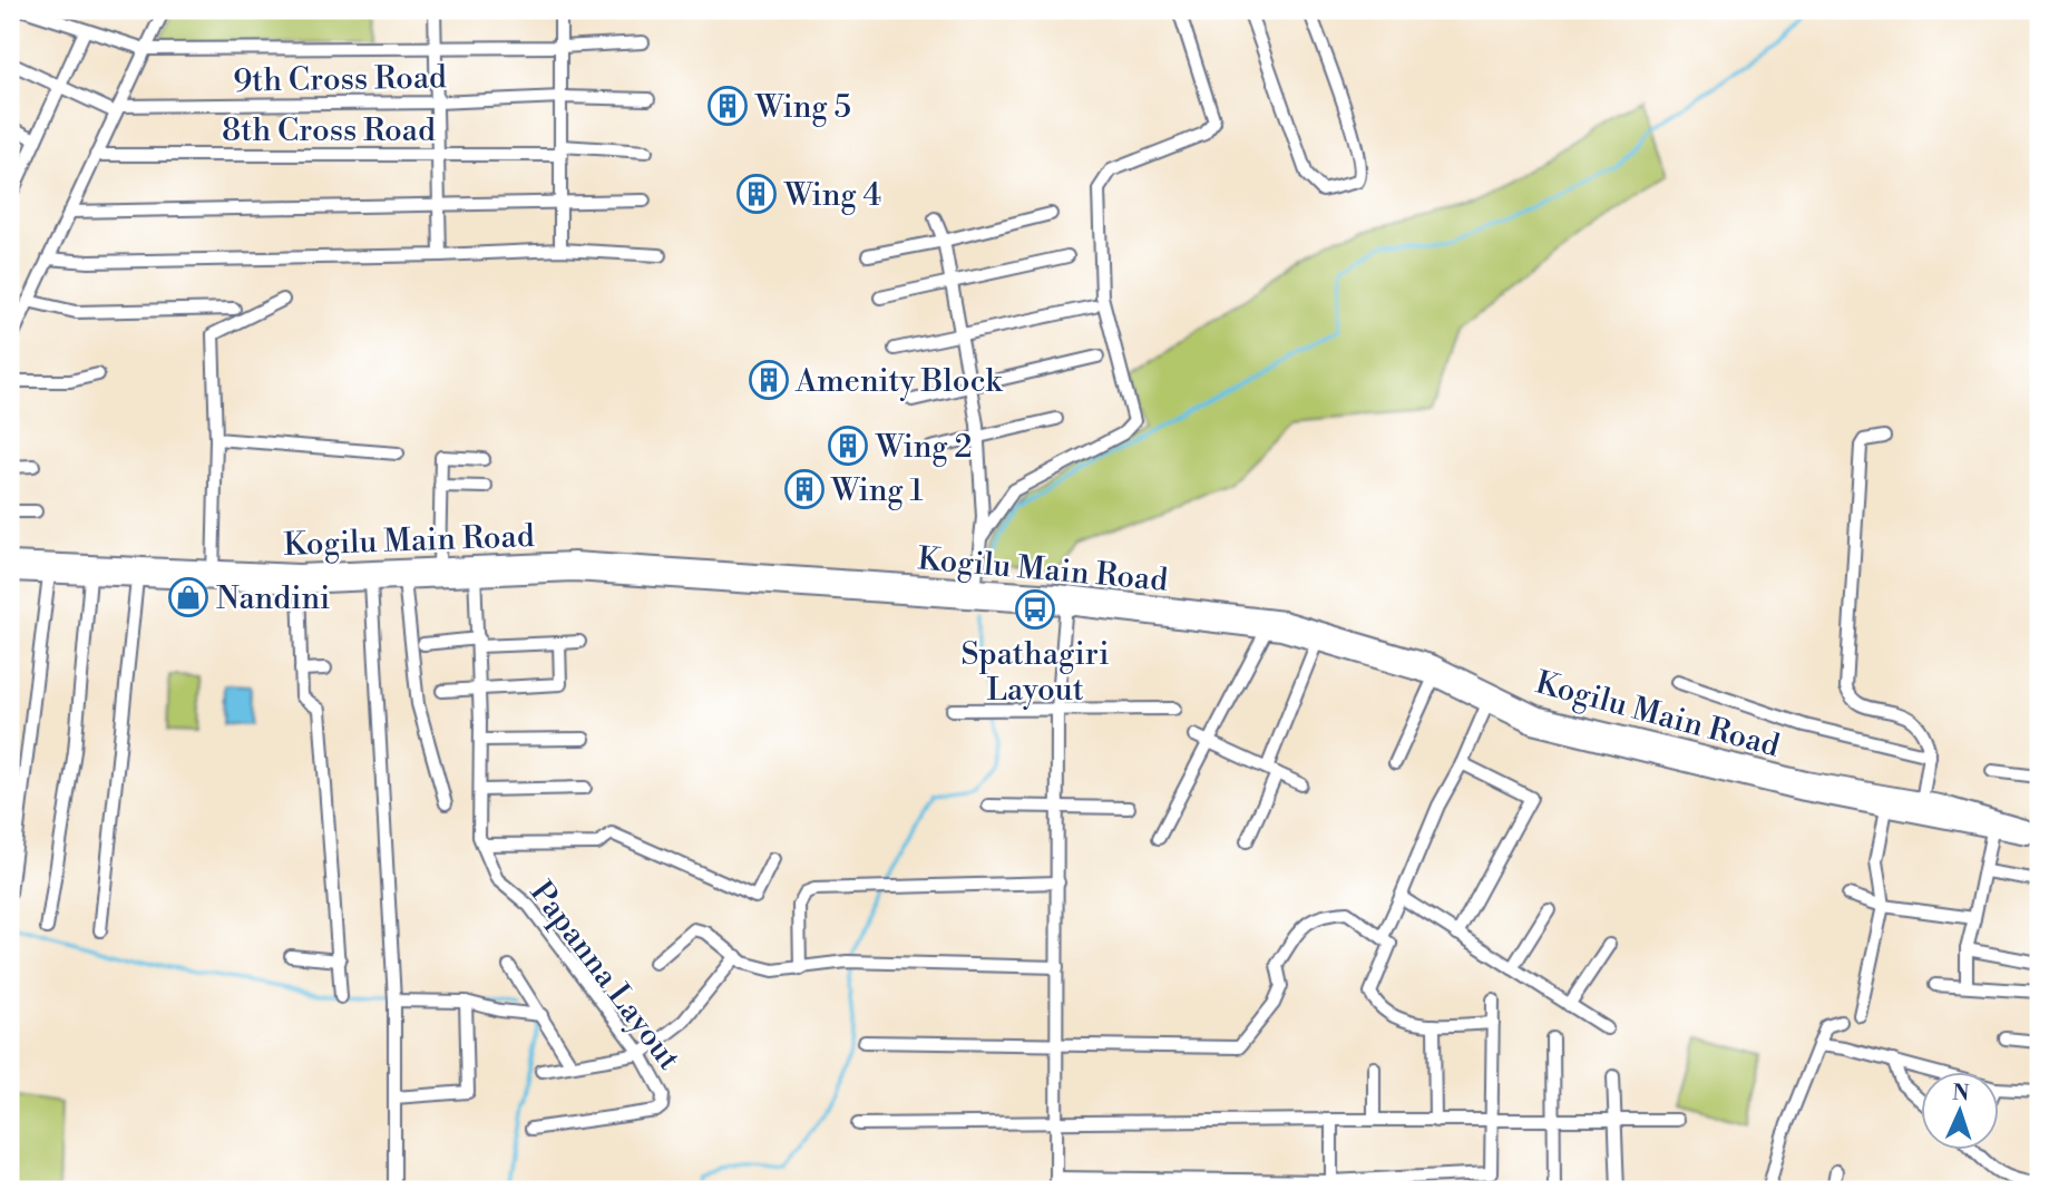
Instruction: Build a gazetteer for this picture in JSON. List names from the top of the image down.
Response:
{
  "streets": {
    "main road": ["Kogilu Main Road"],
    "street": ["9th Cross Road", "8th Cross Road", "Papanna Layout"]
  },
  "crossings": [
    ["Kogilu Main Road", "Papanna Layout"]
  ],
  "places": {
    "building": [
      "Wing 5",
      "Wing 4",
      "Amenity Block",
      "Wing 2",
      "Wing 1"
    ],
    "shop": ["Nandini"],
    "bus stop": ["Spathagiri Layout"]
  },
  "north": "top"
}
